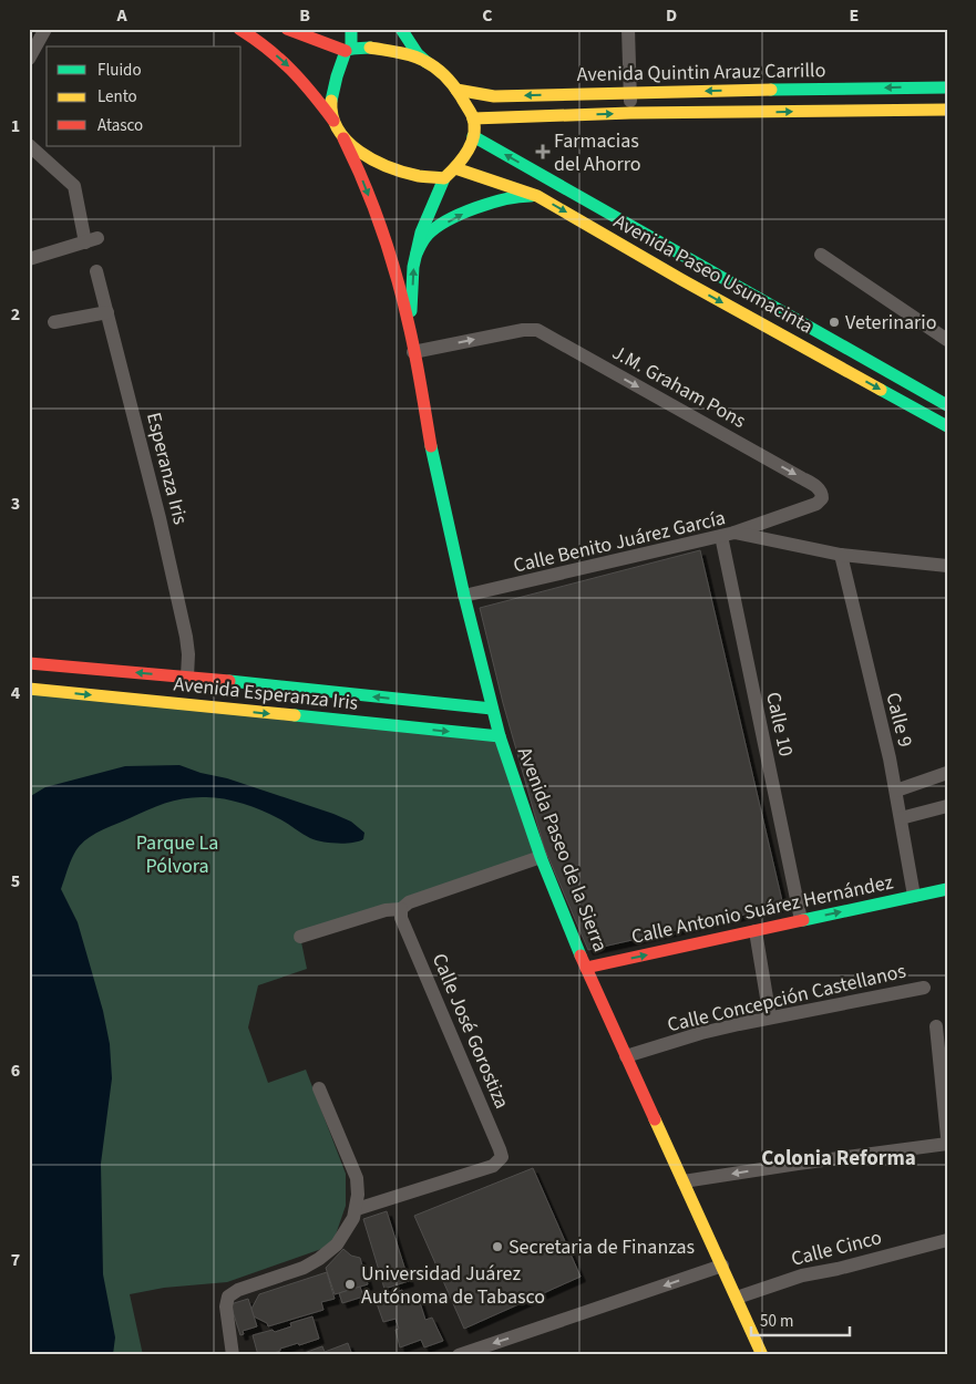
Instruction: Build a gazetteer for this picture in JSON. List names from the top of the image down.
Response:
{
  "streets": {
    "main road": [
      "Avenida Quintin Arauz Carrillo",
      "Avenida Paseo Usumacinta",
      "Avenida Esperanza Iris",
      "Avenida Paseo de la Sierra",
      "Calle Antonio Suárez Hernández"
    ],
    "street": [
      "J.M. Graham Pons",
      "Esperanza Iris",
      "Calle Benito Juárez García",
      "Calle 9",
      "Calle 10",
      "Calle Concepción Castellanos",
      "Calle José Gorostiza",
      "Calle Cinco"
    ]
  },
  "crossings": [
    ["Avenida Quintin Arauz Carrillo", "Avenida Paseo Usumacinta"],
    ["Avenida Quintin Arauz Carrillo", "Avenida Paseo de la Sierra"],
    ["Avenida Paseo Usumacinta", "Avenida Paseo de la Sierra"],
    ["J.M. Graham Pons", "Calle Benito Juárez García"],
    ["J.M. Graham Pons", "Calle 10"],
    ["J.M. Graham Pons", "Avenida Paseo de la Sierra"],
    ["Esperanza Iris", "Avenida Esperanza Iris"],
    ["Calle Benito Juárez García", "Calle 9"],
    ["Calle Benito Juárez García", "Calle 10"],
    ["Calle Benito Juárez García", "Avenida Paseo de la Sierra"],
    ["Avenida Esperanza Iris", "Avenida Paseo de la Sierra"],
    ["Calle 9", "Calle Antonio Suárez Hernández"],
    ["Calle 10", "Calle Antonio Suárez Hernández"],
    ["Avenida Paseo de la Sierra", "Calle Antonio Suárez Hernández"],
    ["Avenida Paseo de la Sierra", "Calle Concepción Castellanos"],
    ["Avenida Paseo de la Sierra", "Calle Cinco"]
  ],
  "one_way": ["Calle Antonio Suárez Hernández"],
  "districts": ["Colonia Reforma"],
  "parks": ["Parque La Pólvora"],
  "places": {
    "health": ["Farmacias del Ahorro"],
    "other": ["Veterinario", "Secretaria de Finanzas", "Universidad Juárez Autónoma de Tabasco"]
  },
  "legend": ["Fluido", "Lento", "Atasco"],
  "scale_bar": "50 m",
  "grid": {
    "columns": [
      "A",
      "B",
      "C",
      "D",
      "E"
    ],
    "rows": [
      "1",
      "2",
      "3",
      "4",
      "5",
      "6",
      "7"
    ]
  }
}
